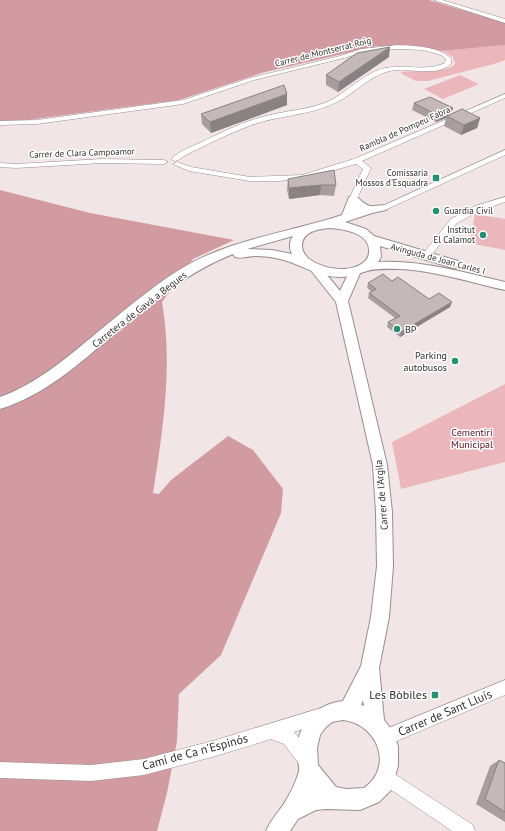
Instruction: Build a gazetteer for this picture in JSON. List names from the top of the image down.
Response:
{
  "streets": {
    "main road": ["Avinguda de Joan Carles I", "Carretera de Gavà a Begues"],
    "street": [
      "Carrer de Montserrat Roig",
      "Rambla de Pompeu Fabra",
      "Carrer de Clara Campoamor",
      "Carrer de l'Argila",
      "Carrer de Sant Lluís",
      "Camí de Ca n'Espinós"
    ]
  },
  "crossings": [
    ["Carrer de Montserrat Roig", "Carrer de Clara Campoamor"],
    ["Avinguda de Joan Carles I", "Carretera de Gavà a Begues"],
    ["Avinguda de Joan Carles I", "Carrer de l'Argila"],
    ["Carretera de Gavà a Begues", "Carrer de l'Argila"],
    ["Carrer de l'Argila", "Carrer de Sant Lluís"],
    ["Carrer de l'Argila", "Camí de Ca n'Espinós"],
    ["Carrer de Sant Lluís", "Camí de Ca n'Espinós"]
  ],
  "parks": ["Cementiri Municipal"],
  "places": {
    "transit": ["Comissaria Mossos d'Esquadra", "Les Bòbiles"],
    "other": [
      "Guardia Civil",
      "Institut El Calamot",
      "BP",
      "Parking autobusos"
    ]
  }
}
